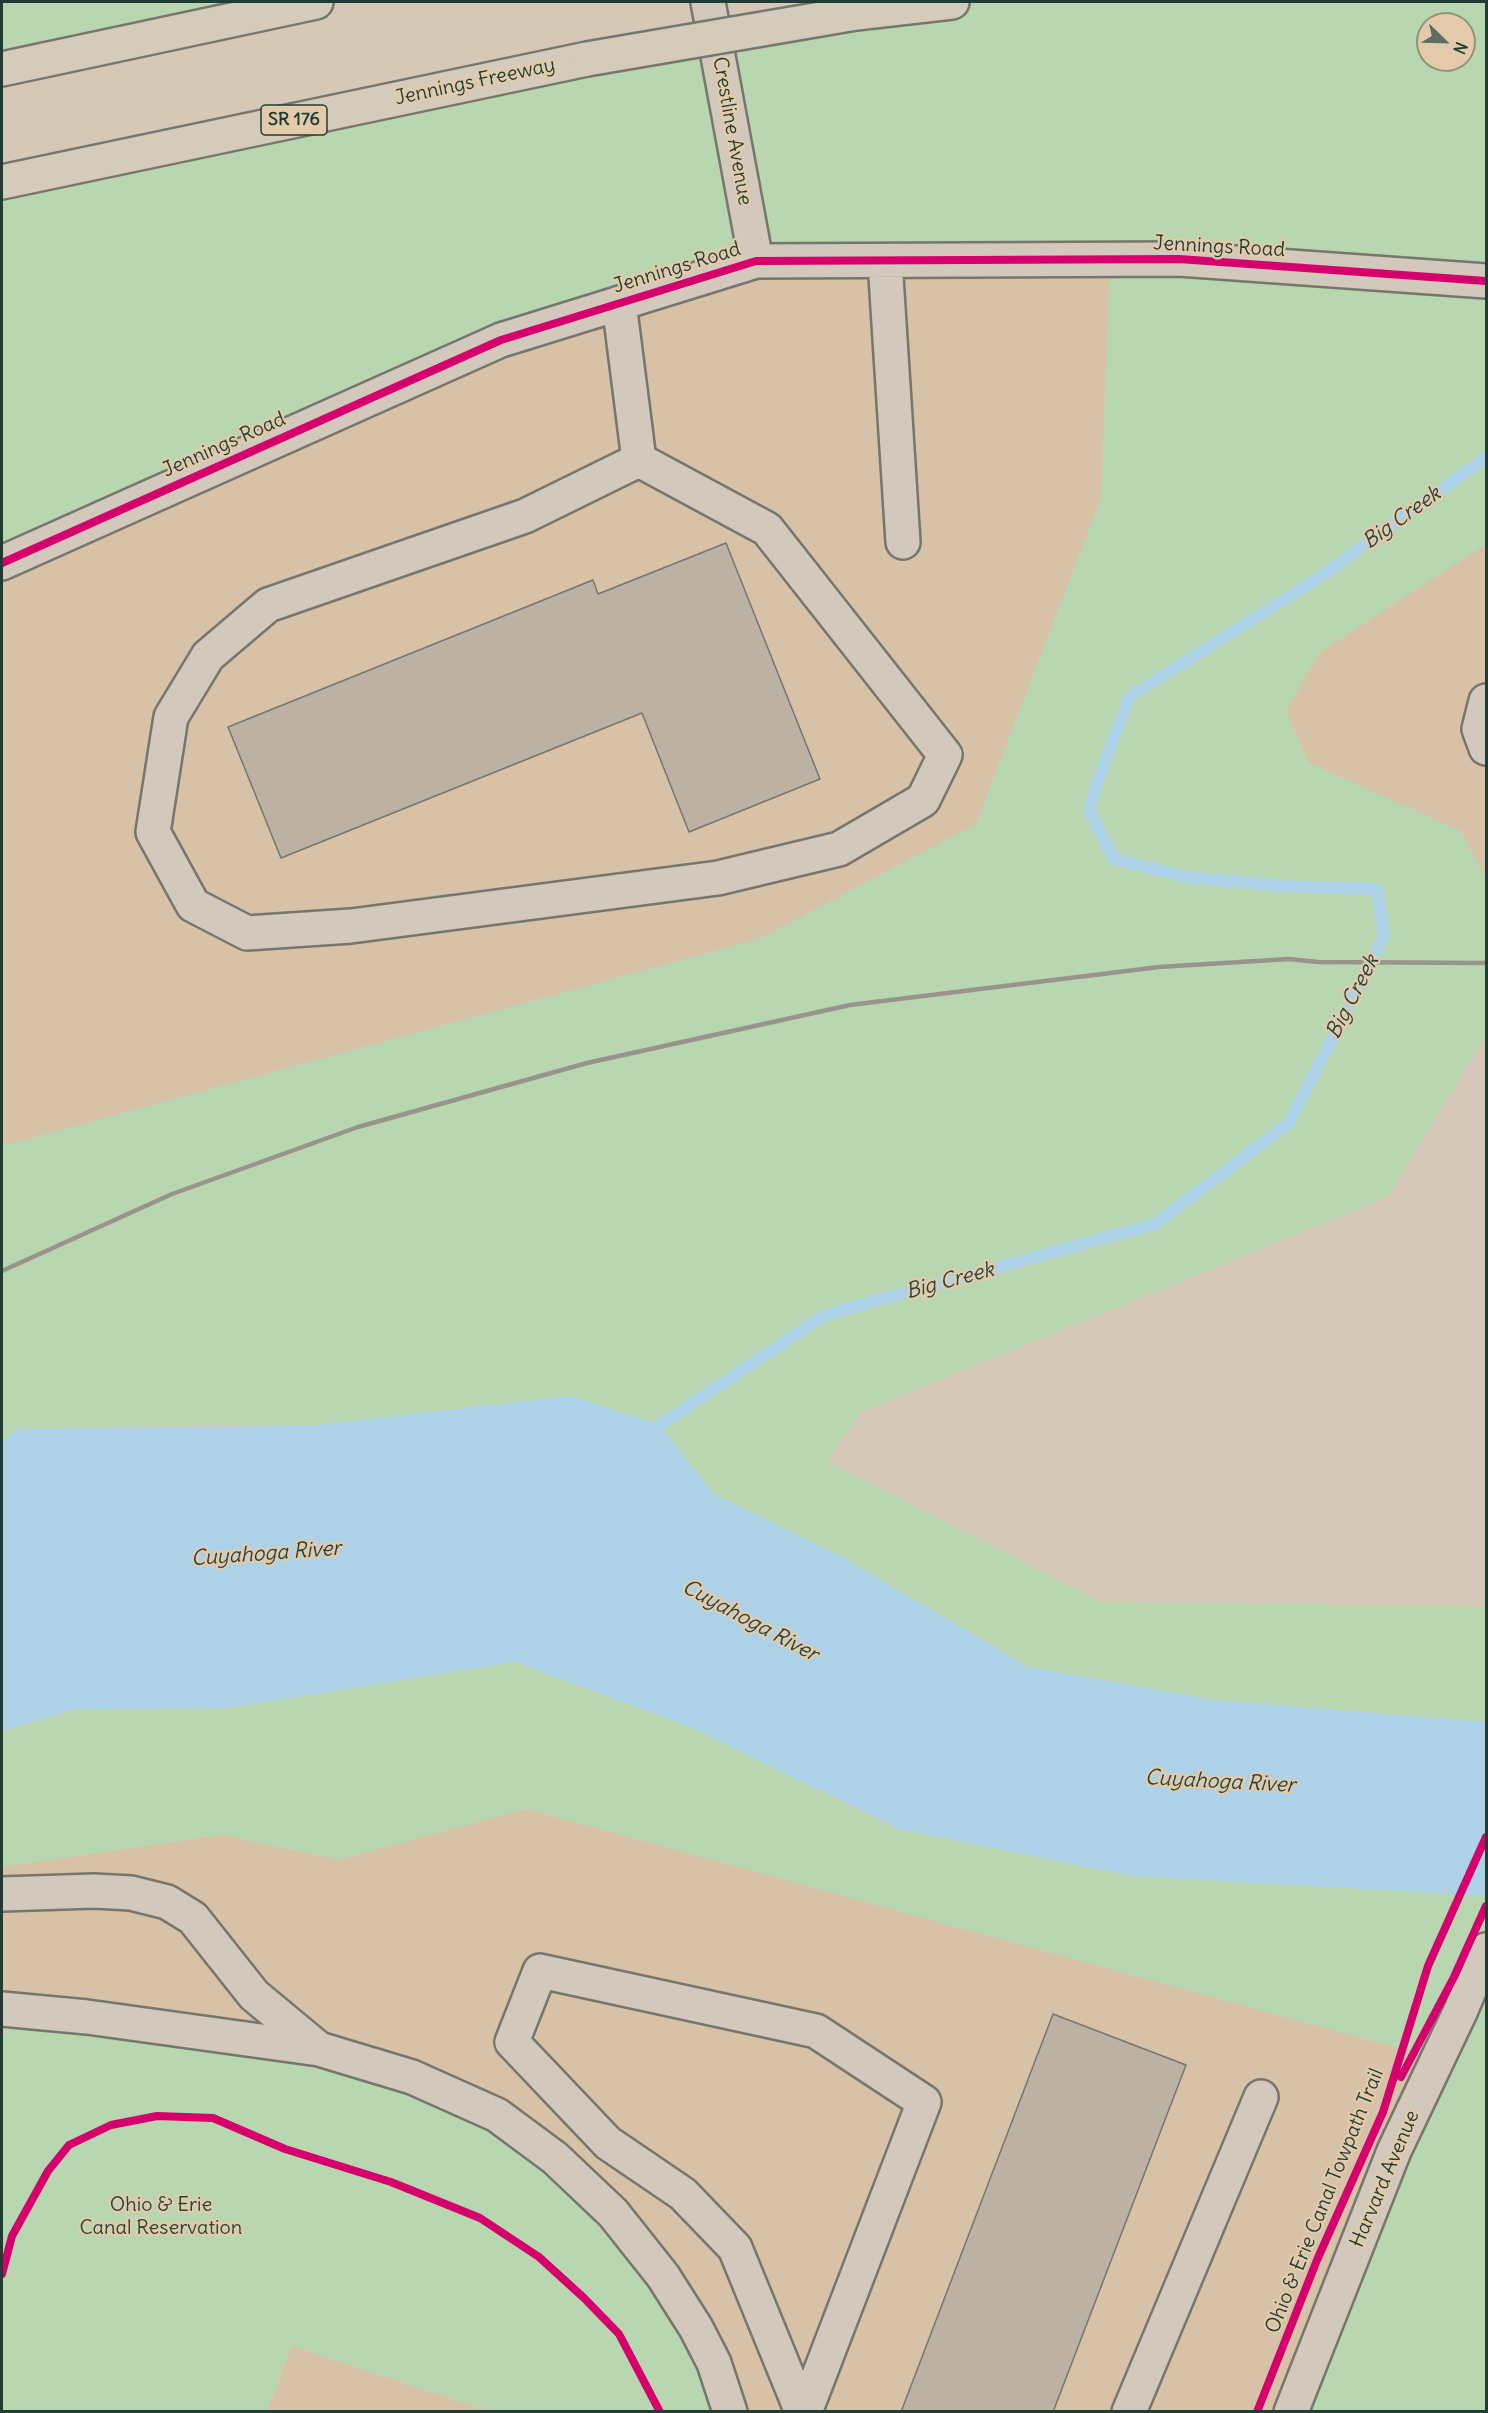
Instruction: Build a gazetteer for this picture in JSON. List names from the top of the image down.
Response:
{
  "streets": {
    "highway": ["Jennings Freeway", "SR 176"],
    "street": ["Crestline Avenue", "Jennings Road", "Harvard Avenue"],
    "cycle path": ["Ohio & Erie Canal Towpath Trail"]
  },
  "crossings": [
    ["Crestline Avenue", "Jennings Road"]
  ],
  "water": ["Big Creek", "Cuyahoga River"],
  "parks": ["Ohio & Erie Canal Reservation"],
  "north": "bottom right"
}
